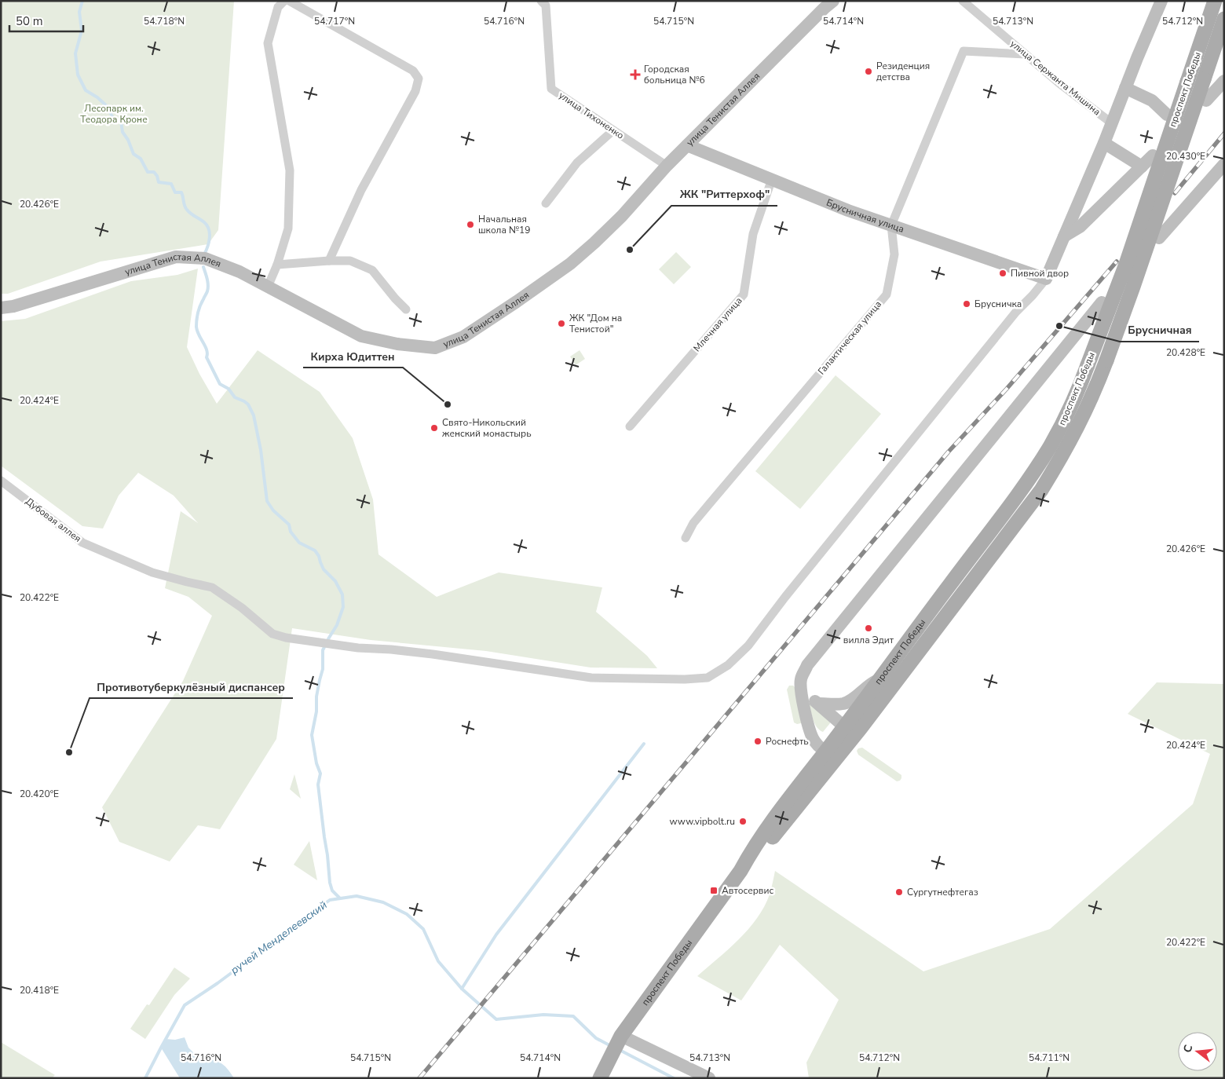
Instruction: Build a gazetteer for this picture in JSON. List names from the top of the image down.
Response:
{
  "streets": {
    "main road": ["проспект Победы"],
    "street": [
      "улица Сержанта Мишина",
      "улица Тенистая Аллея",
      "улица Тихоненко",
      "Брусничная улица",
      "Млечная улица",
      "Галактическая улица",
      "Дубовая аллея"
    ]
  },
  "crossings": [
    ["улица Сержанта Мишина", "Галактическая улица"],
    ["улица Тенистая Аллея", "улица Тихоненко"],
    ["улица Тенистая Аллея", "Брусничная улица"],
    ["Брусничная улица", "Млечная улица"],
    ["Брусничная улица", "Галактическая улица"],
    ["Брусничная улица", "Дубовая аллея"]
  ],
  "water": ["ручей Менделеевский"],
  "parks": ["Лесопарк им. Теодора Кроне"],
  "places": {
    "other": [
      "Резиденция детства",
      "Начальная школа №19",
      "ЖК \"Риттерхоф\"",
      "Пивной двор",
      "Брусничка",
      "ЖК \"Дом на Тенистой\"",
      "Брусничная",
      "Кирха Юдиттен",
      "Свято-Никольский женский монастырь",
      "вилла Эдит",
      "Роснефть",
      "Противотуберкулёзный диспансер",
      "www.vipbolt.ru",
      "Сургутнефтегаз"
    ],
    "health": ["Городская больница №6"],
    "transit": ["Автосервис"]
  },
  "scale_bar": "50 m",
  "north": "left",
  "coordinates": [
    "54.718°N",
    "54.717°N",
    "54.716°N",
    "54.715°N",
    "54.714°N",
    "54.713°N",
    "54.712°N",
    "20.430°E",
    "20.426°E",
    "20.428°E",
    "20.424°E",
    "20.422°E",
    "20.420°E",
    "20.418°E",
    "54.711°N"
  ]
}
